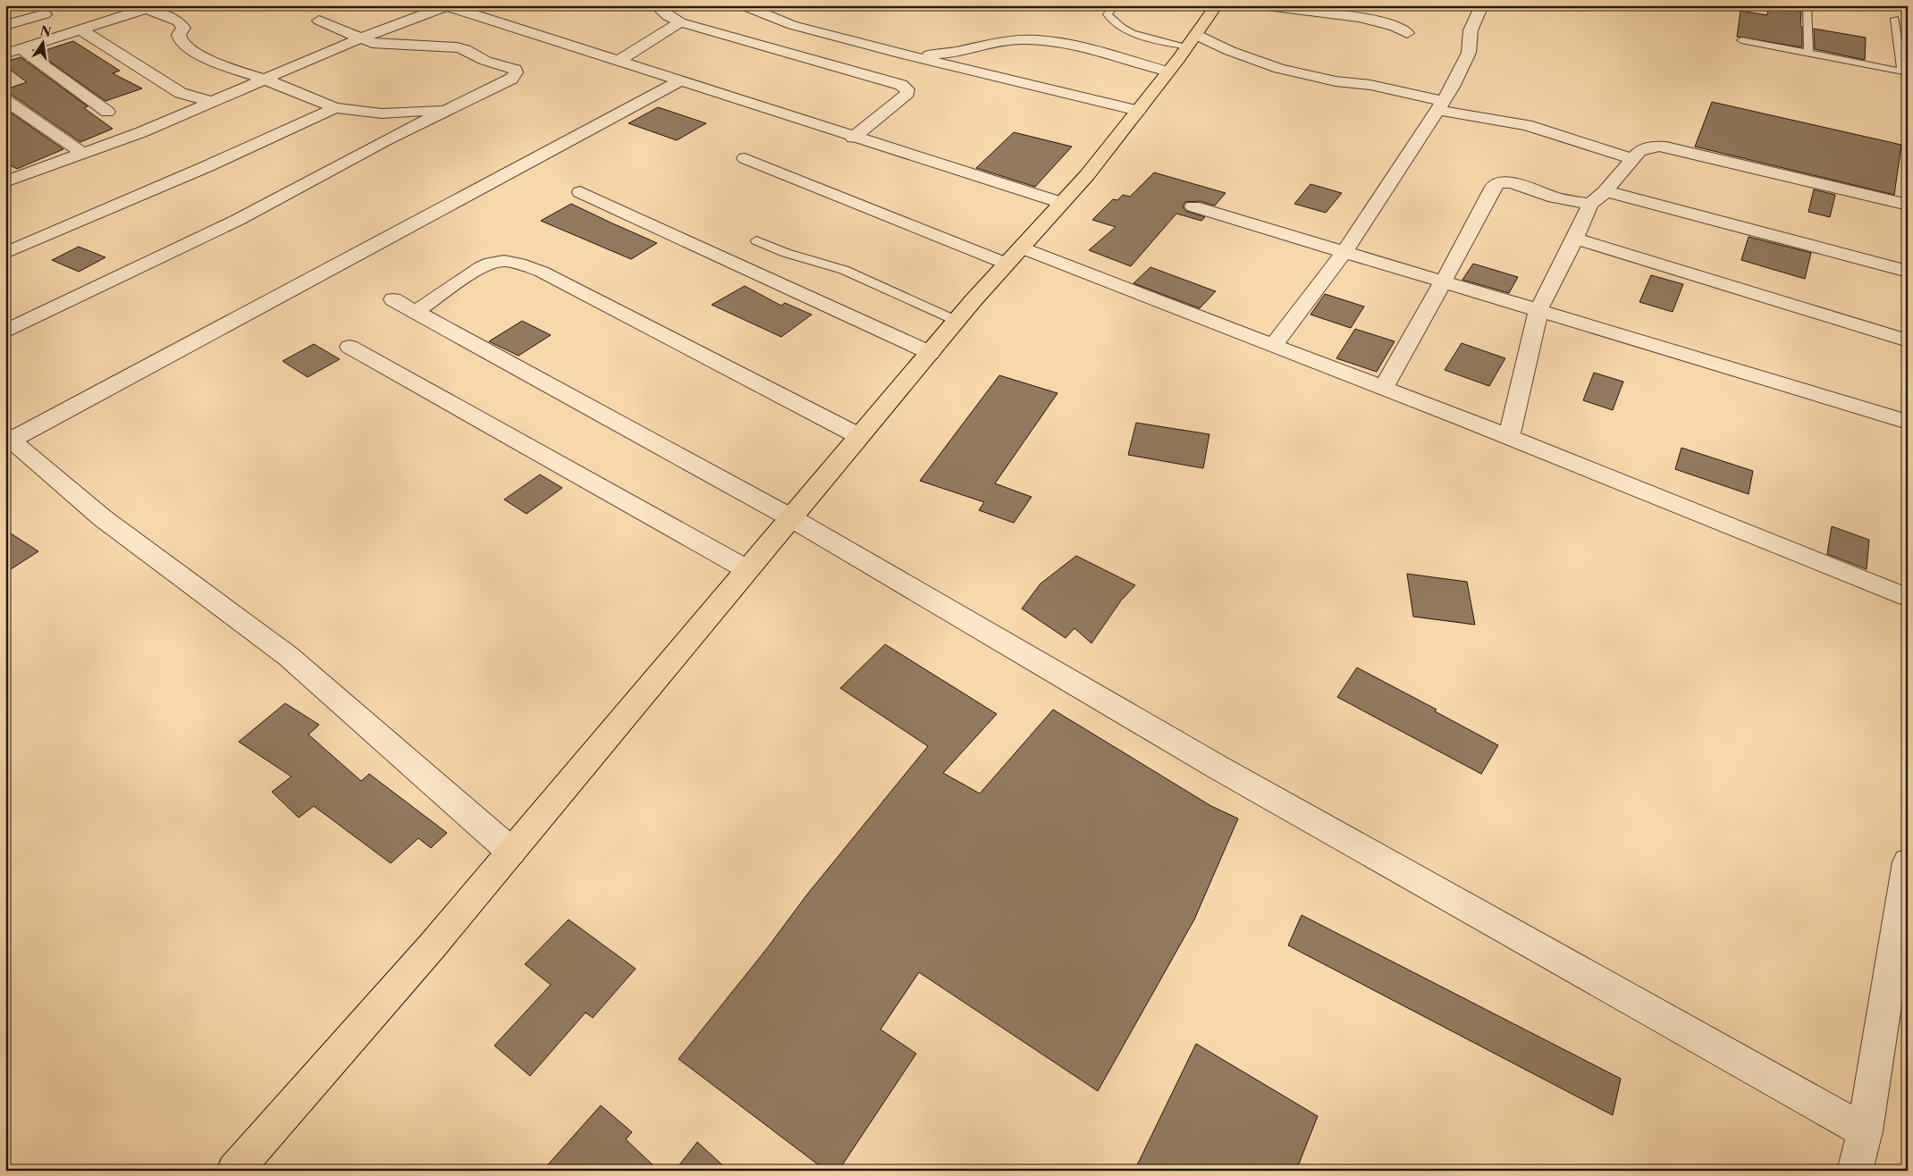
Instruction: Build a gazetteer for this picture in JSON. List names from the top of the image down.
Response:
{
  "north": "top"
}
